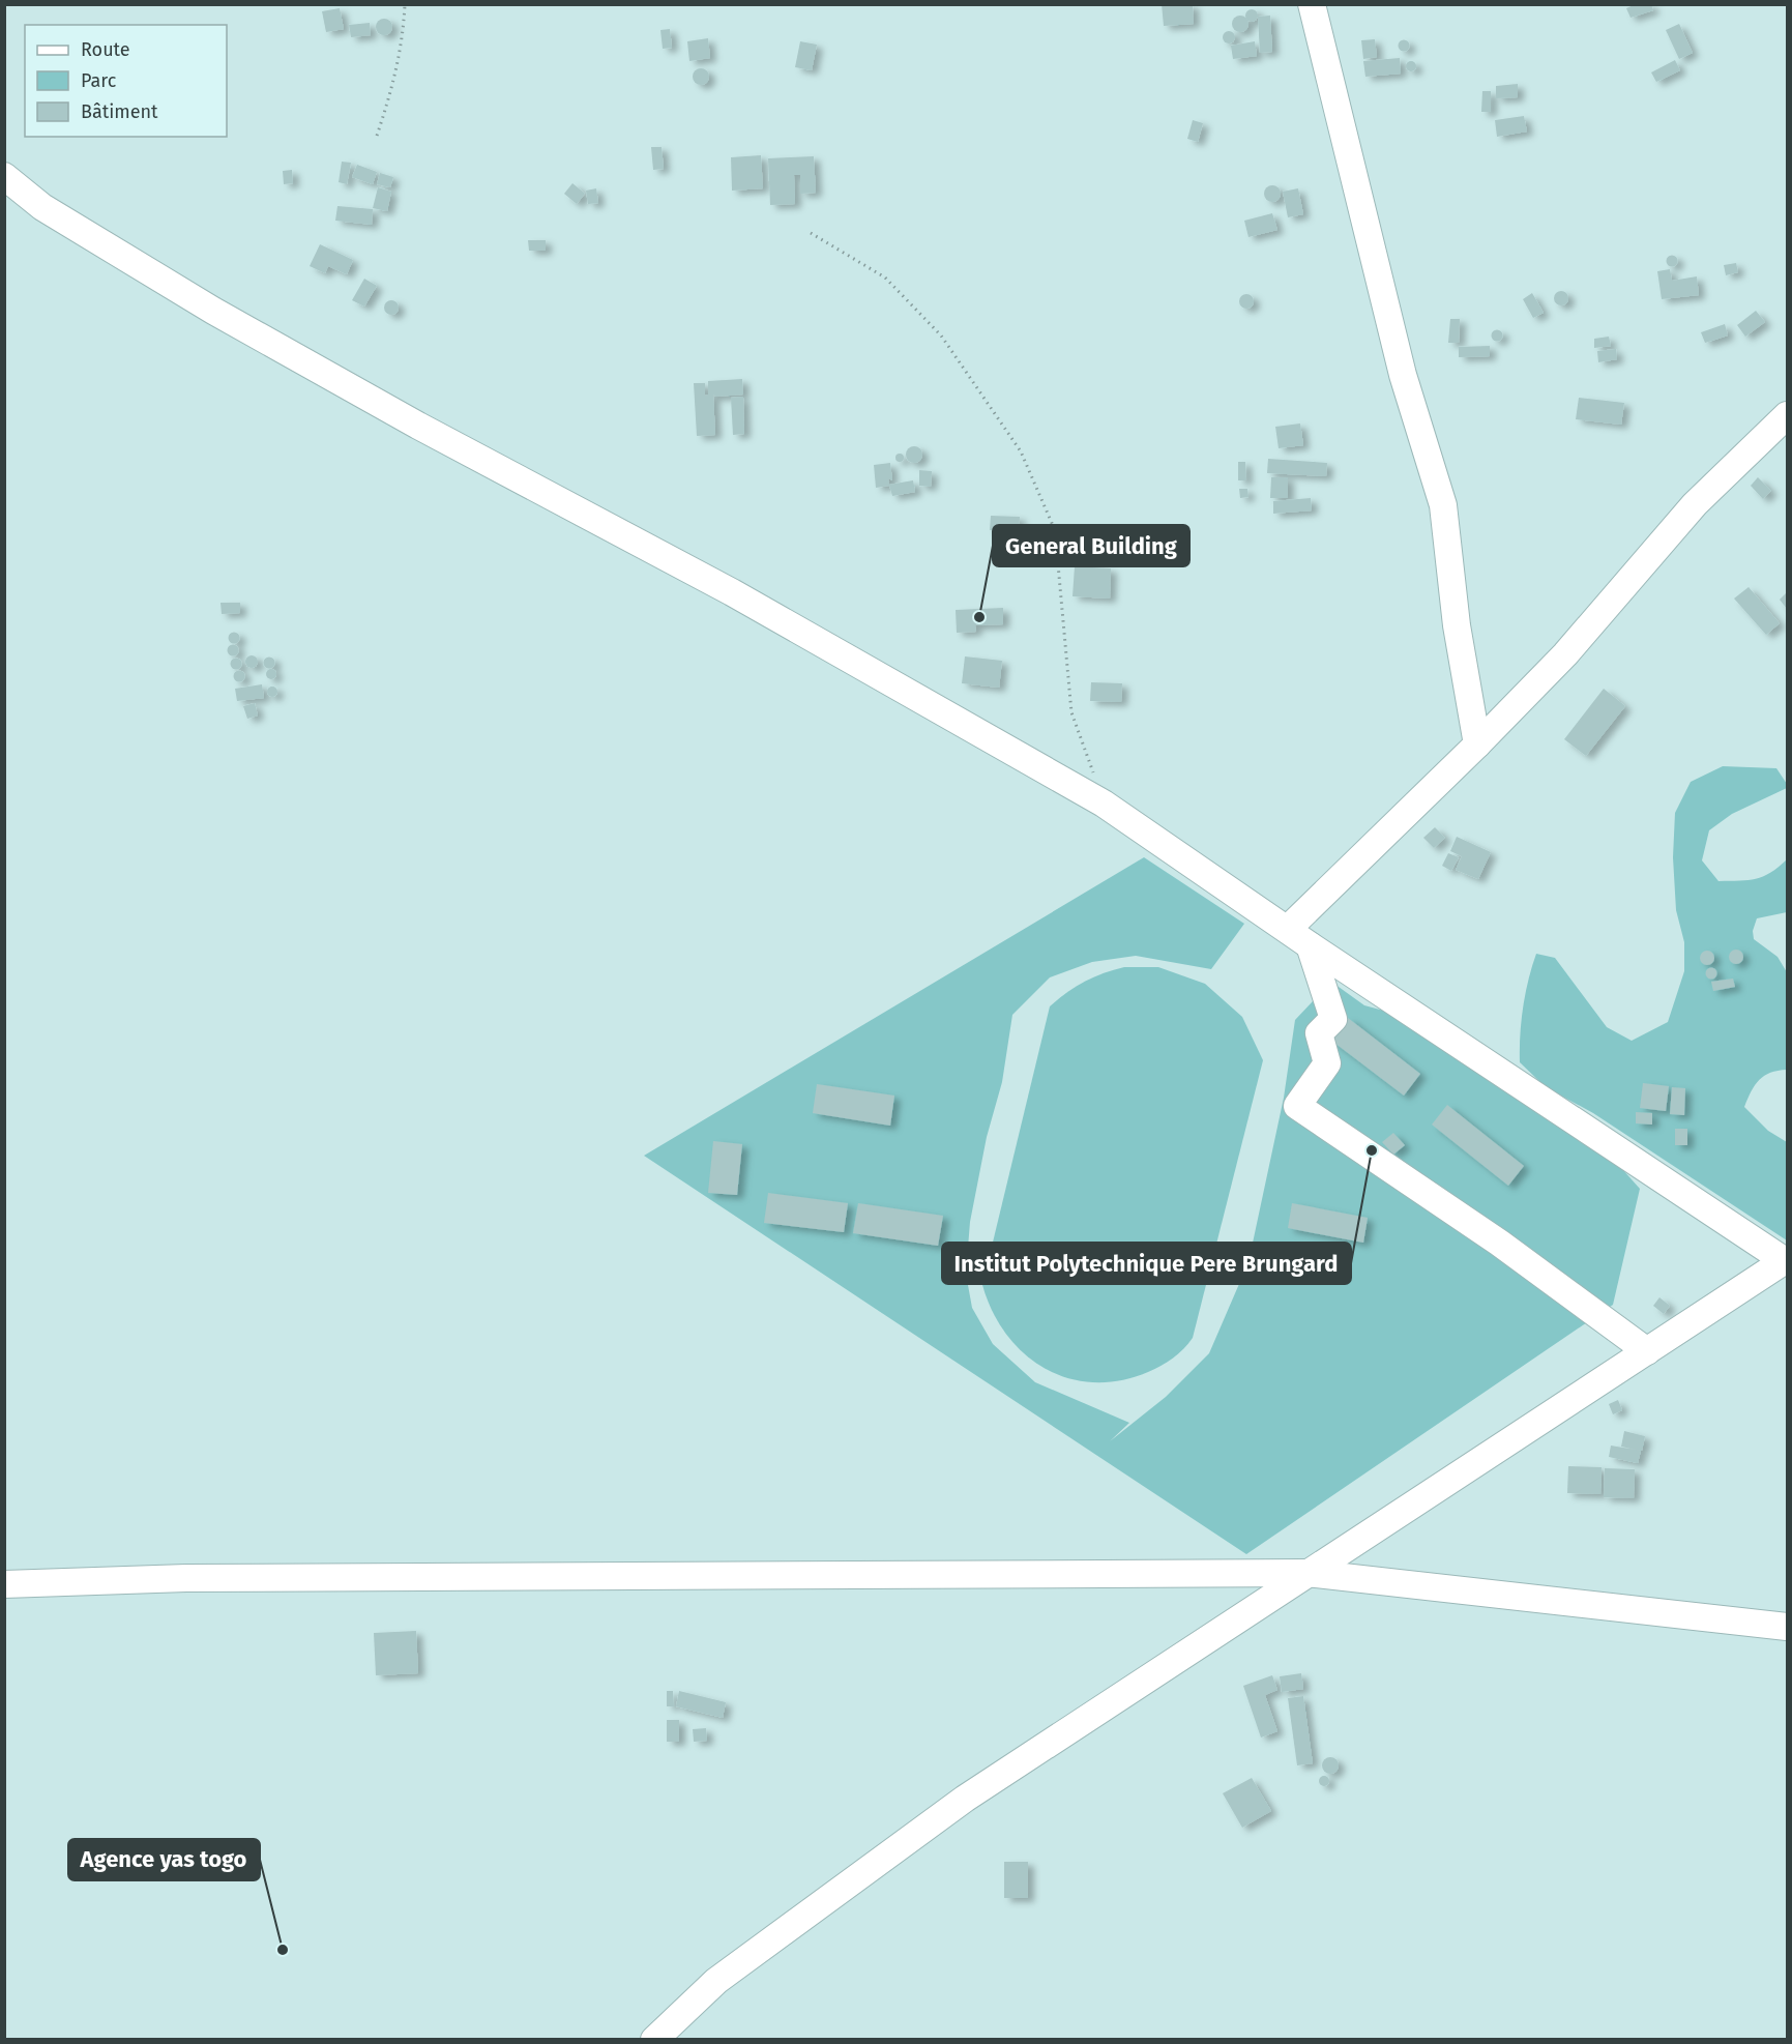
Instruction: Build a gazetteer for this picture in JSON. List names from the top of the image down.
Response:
{
  "places": ["General Building", "Institut Polytechnique Pere Brungard", "Agence yas togo"],
  "legend": ["Route", "Parc", "Bâtiment"]
}
